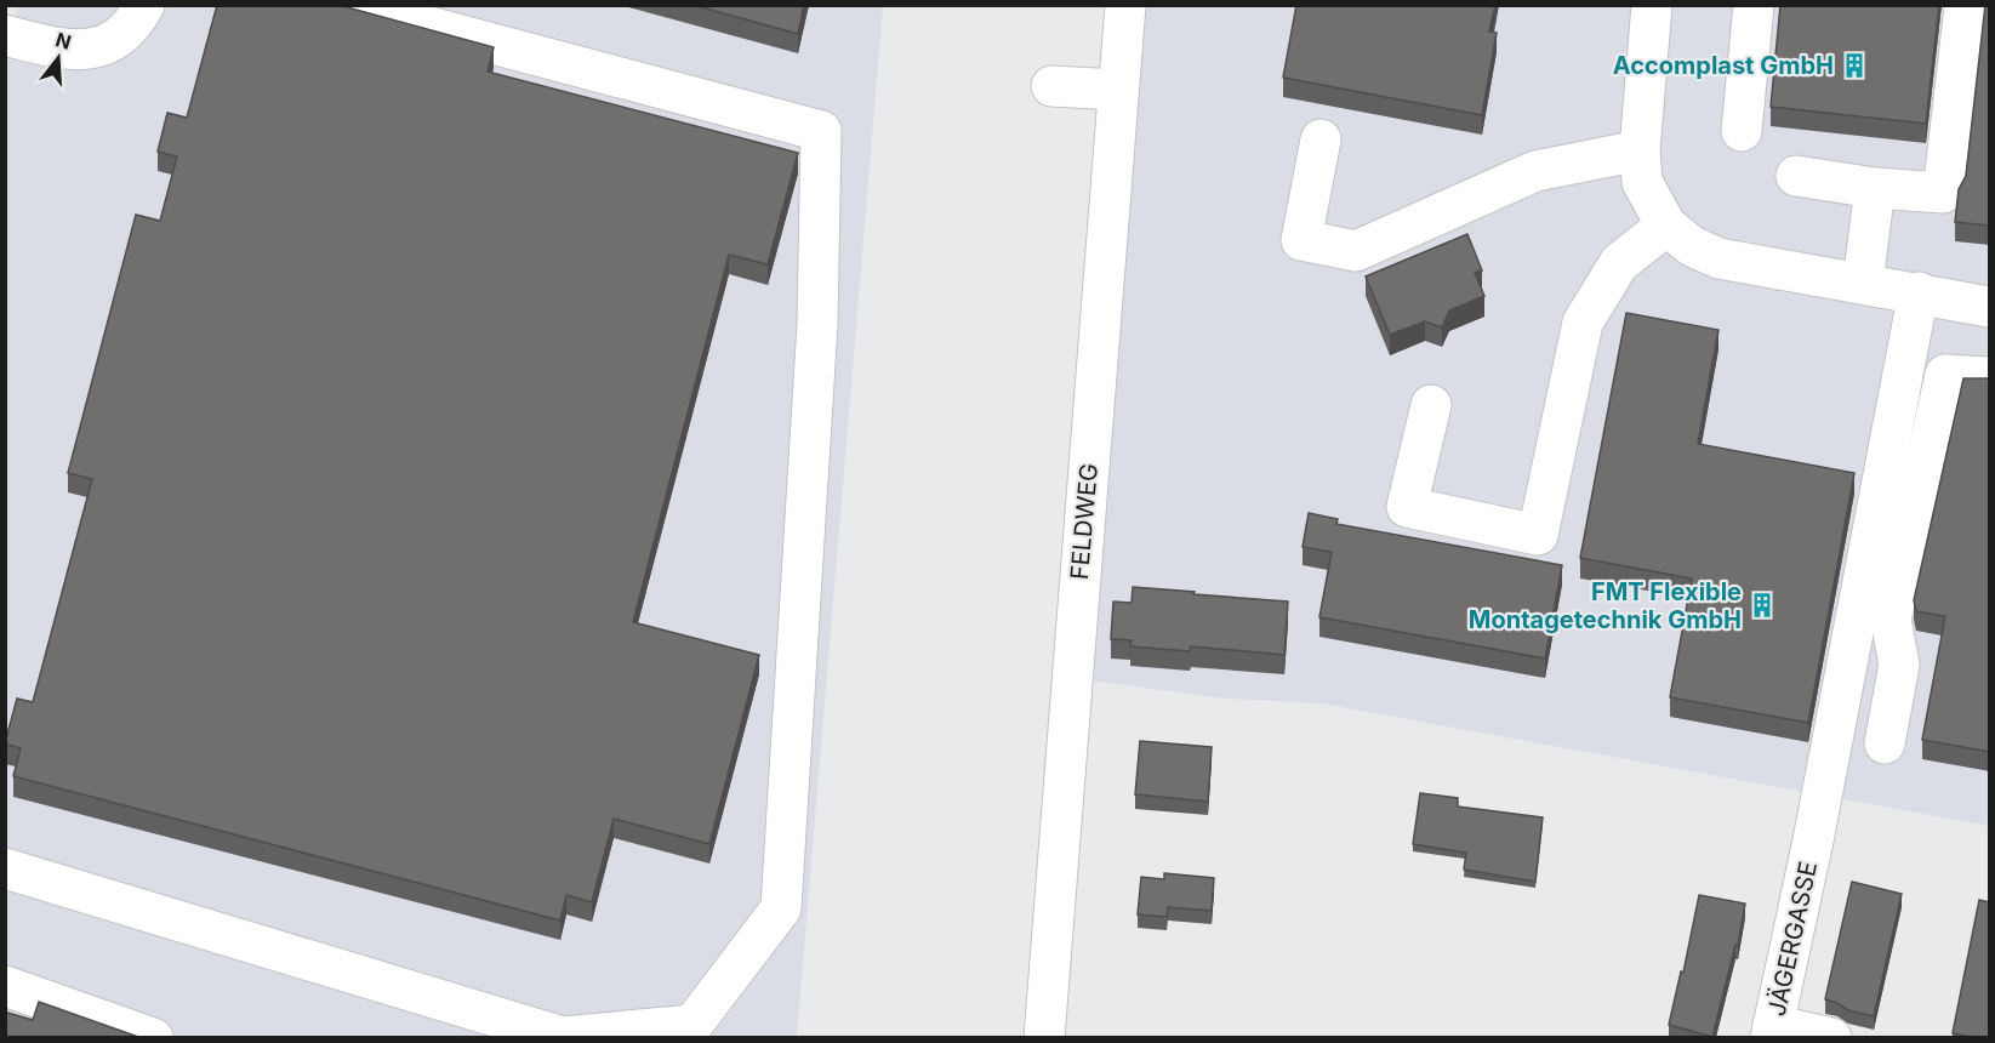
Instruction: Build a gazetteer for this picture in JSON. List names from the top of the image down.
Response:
{
  "streets": {
    "street": ["FELDWEG", "JÄGERGASSE"]
  },
  "places": {
    "building": ["Accomplast GmbH", "FMT Flexible Montagetechnik GmbH"]
  },
  "north": "top"
}
